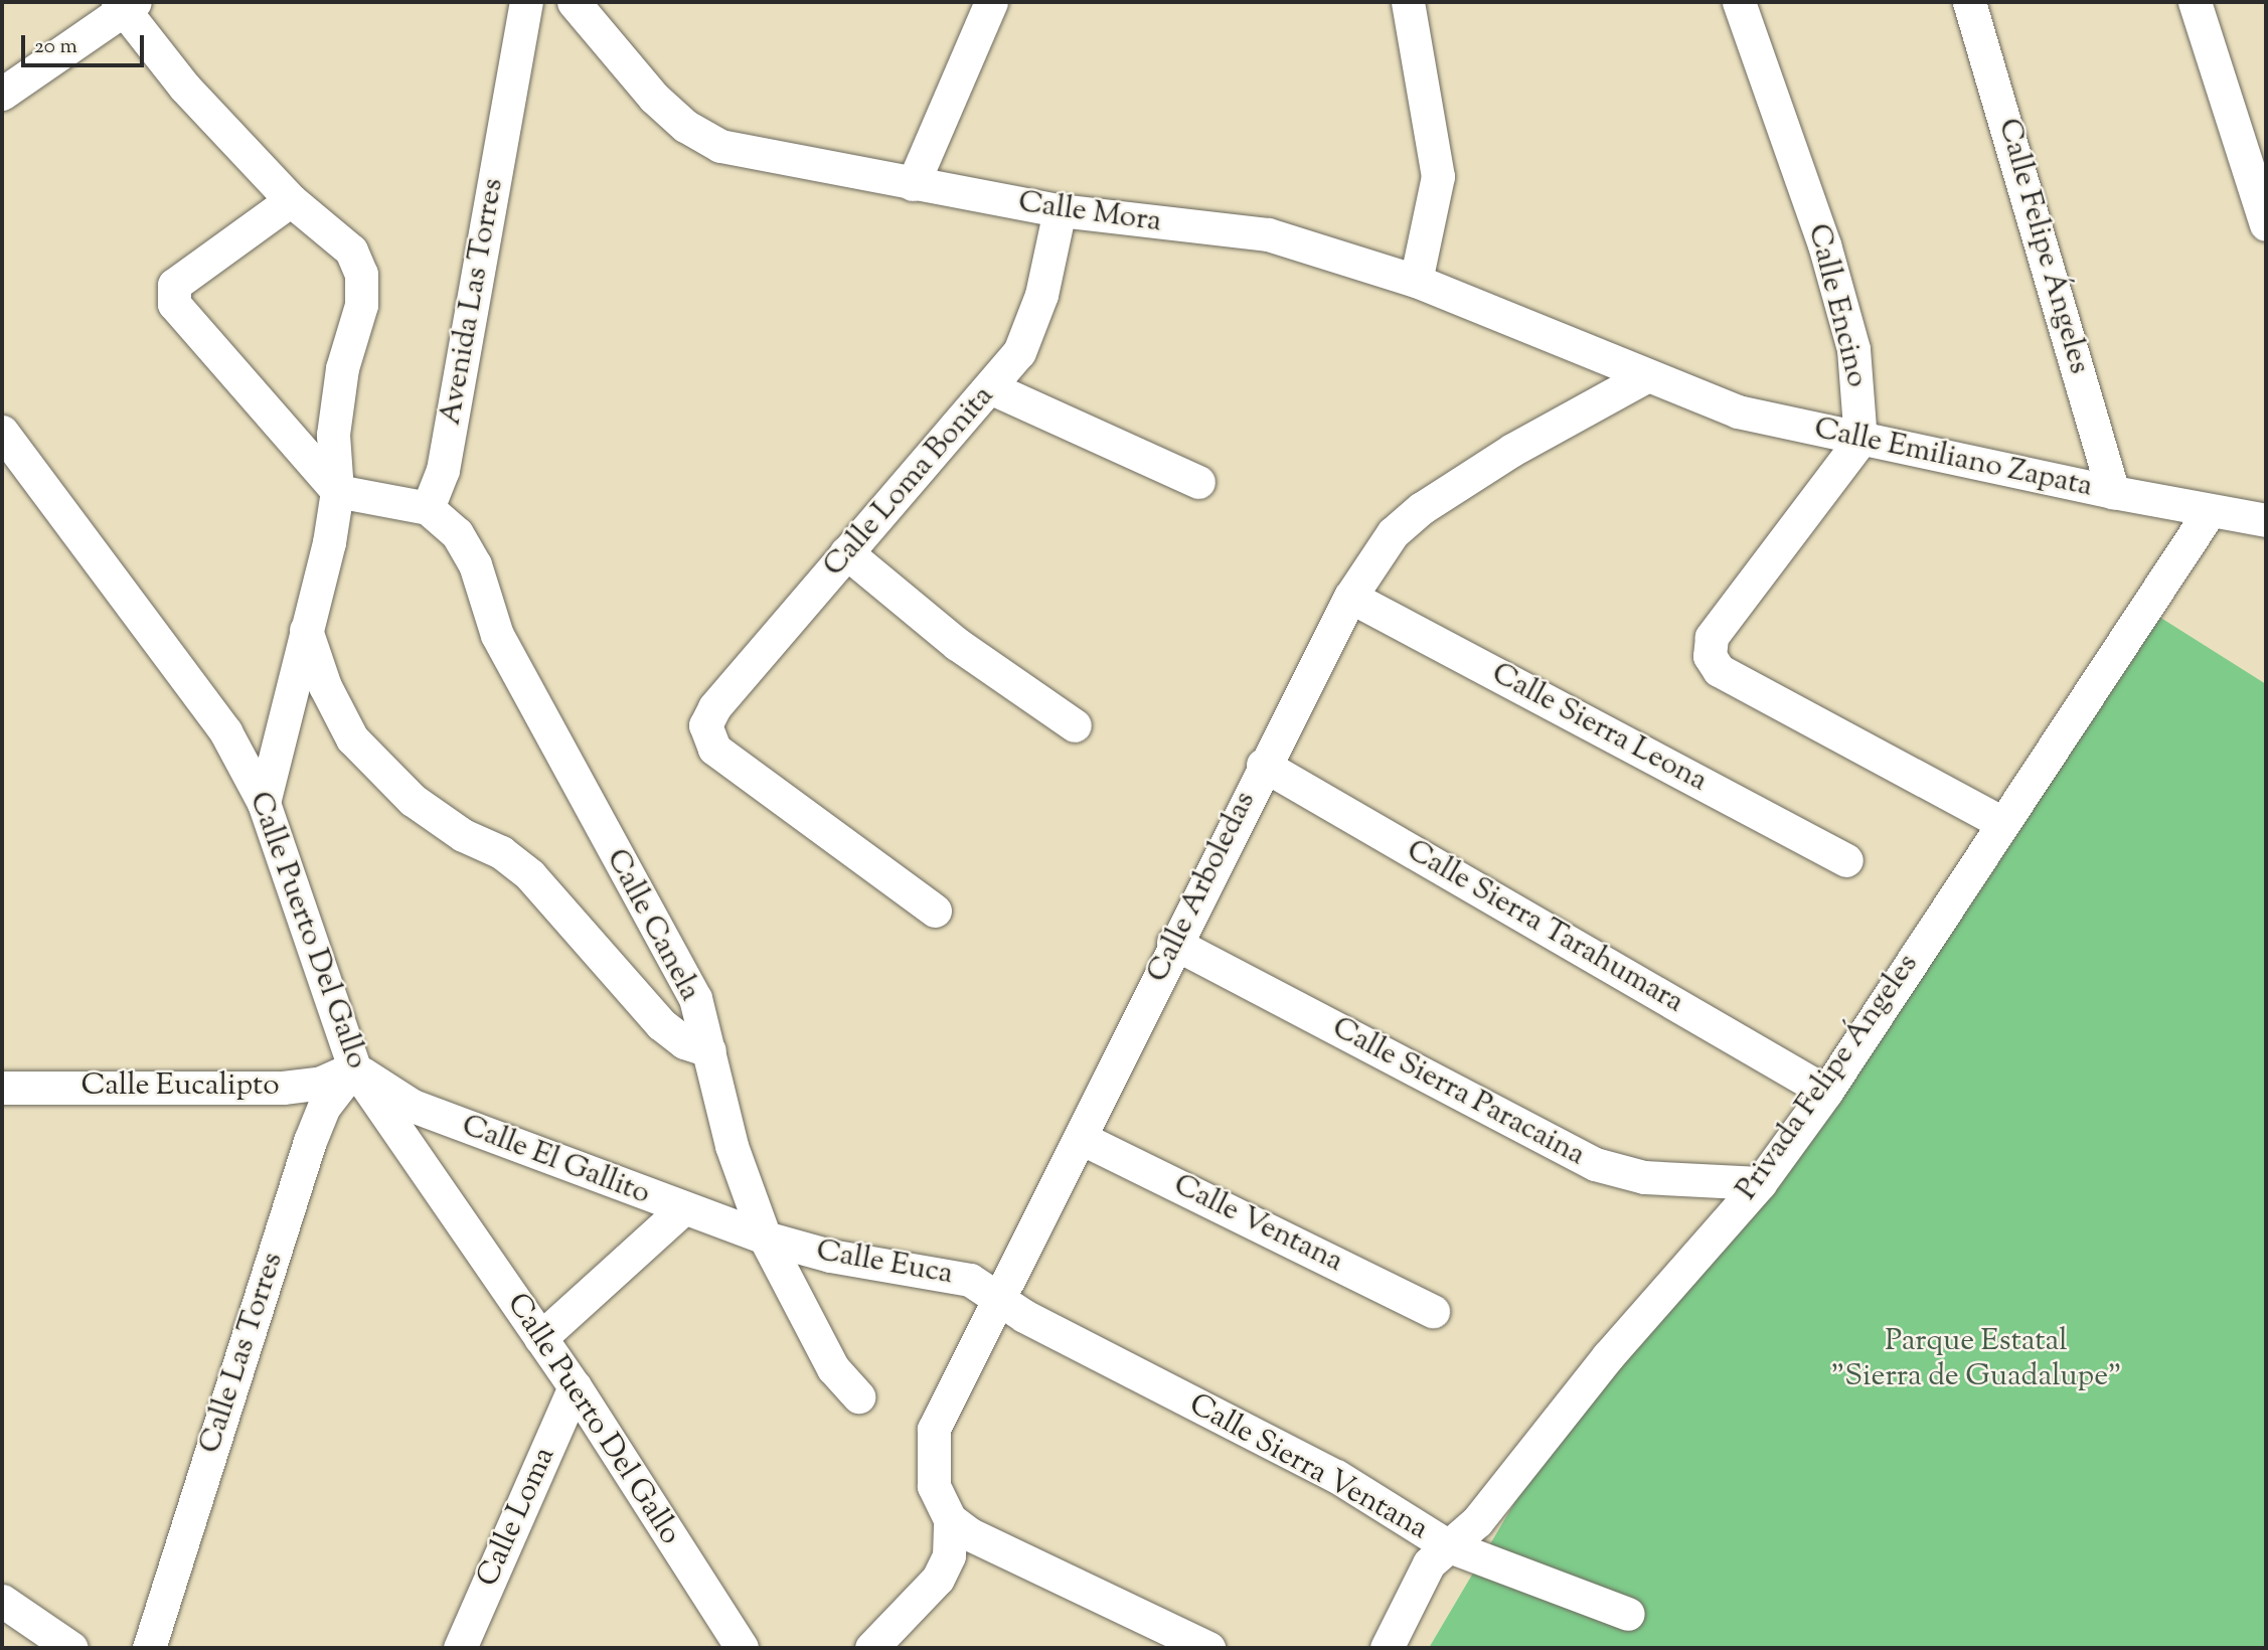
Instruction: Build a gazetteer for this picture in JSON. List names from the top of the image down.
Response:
{
  "streets": {
    "street": [
      "Calle Mora",
      "Calle Felipe Ángeles",
      "Avenida Las Torres",
      "Calle Encino",
      "Calle Emiliano Zapata",
      "Calle Loma Bonita",
      "Calle Sierra Leona",
      "Calle Arboledas",
      "Calle Canela",
      "Calle Sierra Tarahumara",
      "Calle Puerto Del Gallo",
      "Privada Felipe Ángeles",
      "Calle Eucalipto",
      "Calle Sierra Paracaina",
      "Calle El Gallito",
      "Calle Ventana",
      "Calle Euca",
      "Calle Las Torres",
      "Calle Sierra Ventana",
      "Calle Loma"
    ]
  },
  "crossings": [
    ["Calle Mora", "Calle Emiliano Zapata"],
    ["Calle Mora", "Calle Loma Bonita"],
    ["Calle Mora", "Calle Arboledas"],
    ["Calle Felipe Ángeles", "Calle Emiliano Zapata"],
    ["Avenida Las Torres", "Calle Canela"],
    ["Calle Encino", "Calle Emiliano Zapata"],
    ["Calle Emiliano Zapata", "Calle Arboledas"],
    ["Calle Emiliano Zapata", "Privada Felipe Ángeles"],
    ["Calle Sierra Leona", "Calle Arboledas"],
    ["Calle Arboledas", "Calle Sierra Tarahumara"],
    ["Calle Arboledas", "Calle Sierra Paracaina"],
    ["Calle Arboledas", "Calle Ventana"],
    ["Calle Arboledas", "Calle Euca"],
    ["Calle Arboledas", "Calle Sierra Ventana"],
    ["Calle Canela", "Calle El Gallito"],
    ["Calle Canela", "Calle Euca"],
    ["Calle Sierra Tarahumara", "Privada Felipe Ángeles"],
    ["Calle Puerto Del Gallo", "Calle Eucalipto"],
    ["Calle Puerto Del Gallo", "Calle El Gallito"],
    ["Calle Puerto Del Gallo", "Calle Las Torres"],
    ["Calle Puerto Del Gallo", "Calle Loma"],
    ["Privada Felipe Ángeles", "Calle Sierra Paracaina"],
    ["Privada Felipe Ángeles", "Calle Sierra Ventana"],
    ["Calle Eucalipto", "Calle El Gallito"],
    ["Calle Eucalipto", "Calle Las Torres"],
    ["Calle El Gallito", "Calle Euca"],
    ["Calle El Gallito", "Calle Las Torres"],
    ["Calle Euca", "Calle Sierra Ventana"]
  ],
  "parks": ["Parque Estatal \"Sierra de Guadalupe\""],
  "scale_bar": "20 m"
}
